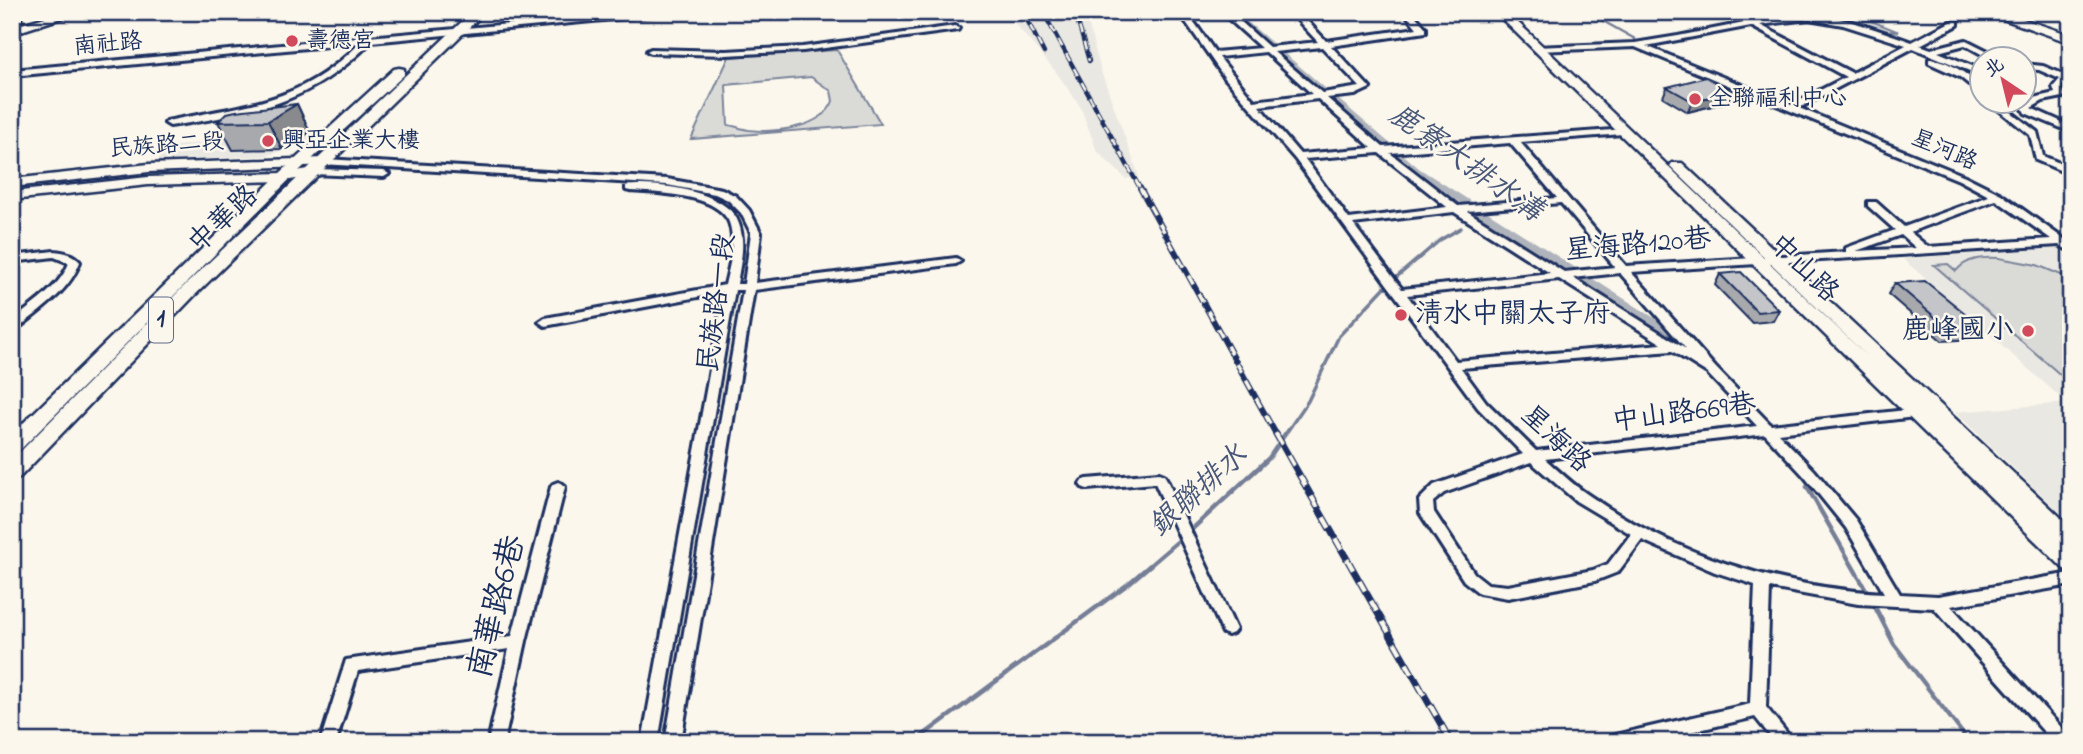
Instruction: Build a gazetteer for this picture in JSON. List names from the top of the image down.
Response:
{
  "streets": {
    "main road": ["中華路", "1"],
    "street": [
      "南社路",
      "民族路二段",
      "星河路",
      "星海路120巷",
      "中山路",
      "民族路一段",
      "中山路669巷",
      "星海路",
      "南華路6巷"
    ]
  },
  "crossings": [
    ["南社路", "中華路"],
    ["民族路二段", "中華路"],
    ["民族路二段", "民族路一段"],
    ["星河路", "星海路120巷"],
    ["星河路", "中山路"],
    ["中華路", "民族路一段"],
    ["星海路120巷", "中山路"],
    ["星海路120巷", "星海路"],
    ["中山路", "中山路669巷"],
    ["中山路669巷", "星海路"]
  ],
  "water": ["鹿寮大排水溝", "銀聯排水"],
  "places": [
    "壽德宮",
    "全聯福利中心",
    "興亞企業大樓",
    "清水中關太子府",
    "鹿峰國小"
  ],
  "north": "top left"
}
